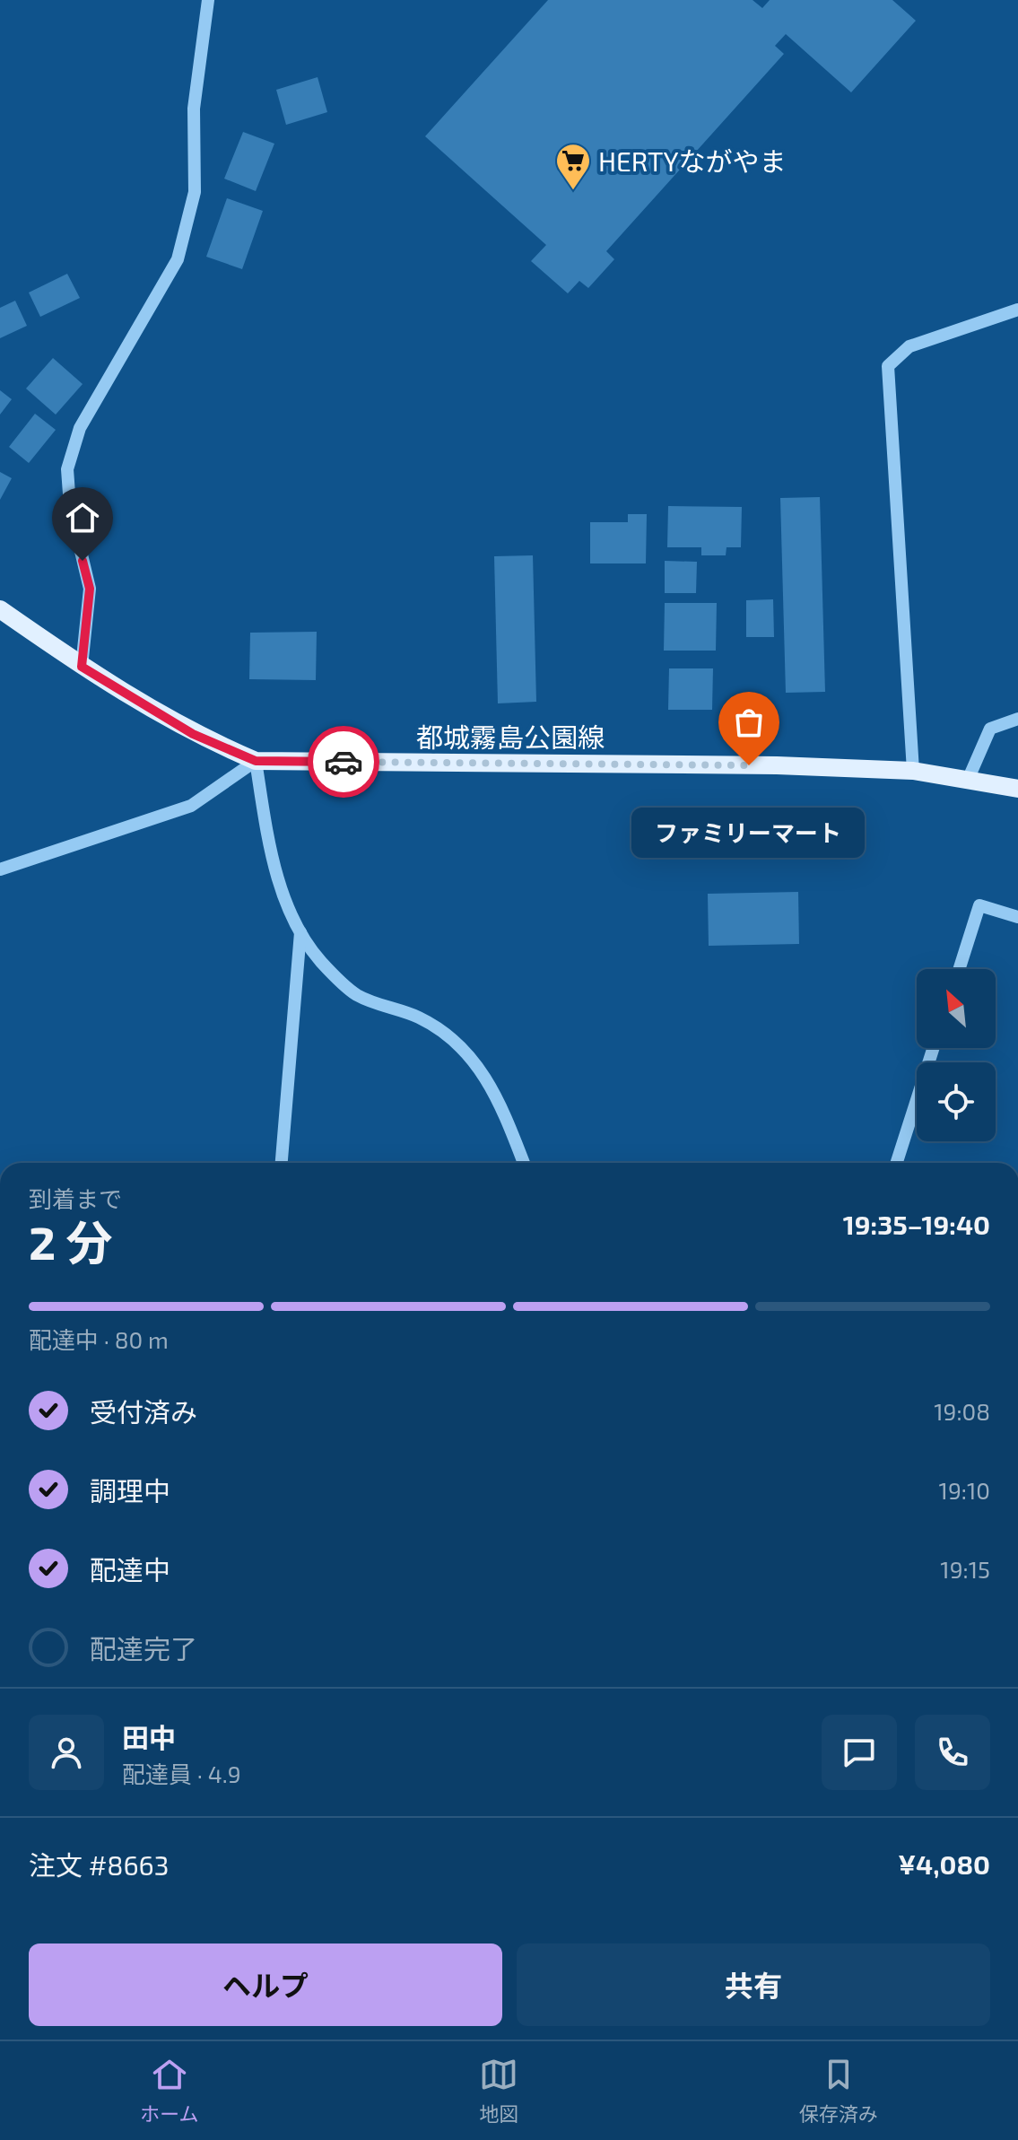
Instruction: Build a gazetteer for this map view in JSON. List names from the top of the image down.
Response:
{
  "streets": {
    "main road": ["都城霧島公園線"]
  },
  "places": {
    "supermarket": ["HERTYながやま"],
    "other": ["ファミリーマート"]
  },
  "north": "top left",
  "page": {
    "bubble": "ファミリーマート",
    "heading": ["2 分", "到着まで", "19:35–19:40"],
    "panel": [
      "田中",
      "配達員 · 4.9",
      "注文 #8663",
      "¥4,080"
    ],
    "bar": "配達中 · 80 m",
    "list": [
      ["受付済み", "19:08"],
      ["調理中", "19:10"],
      ["配達中", "19:15"],
      "配達完了"
    ],
    "buttons": ["ヘルプ", "共有"],
    "tabs": ["ホーム", "地図", "保存済み"]
  }
}
